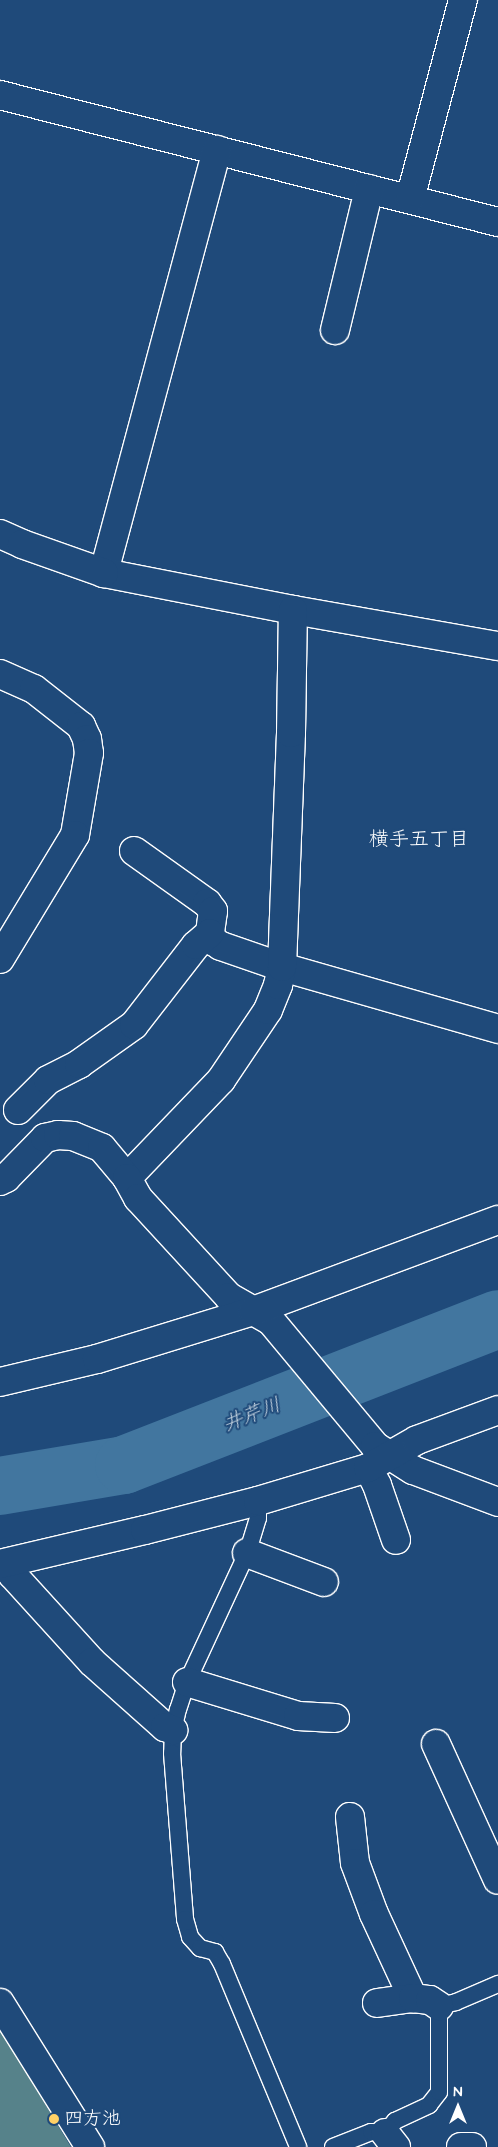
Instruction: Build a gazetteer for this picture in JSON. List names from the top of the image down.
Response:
{
  "districts": ["横手五丁目"],
  "water": ["井芹川"],
  "places": ["四方池"],
  "north": "top"
}
